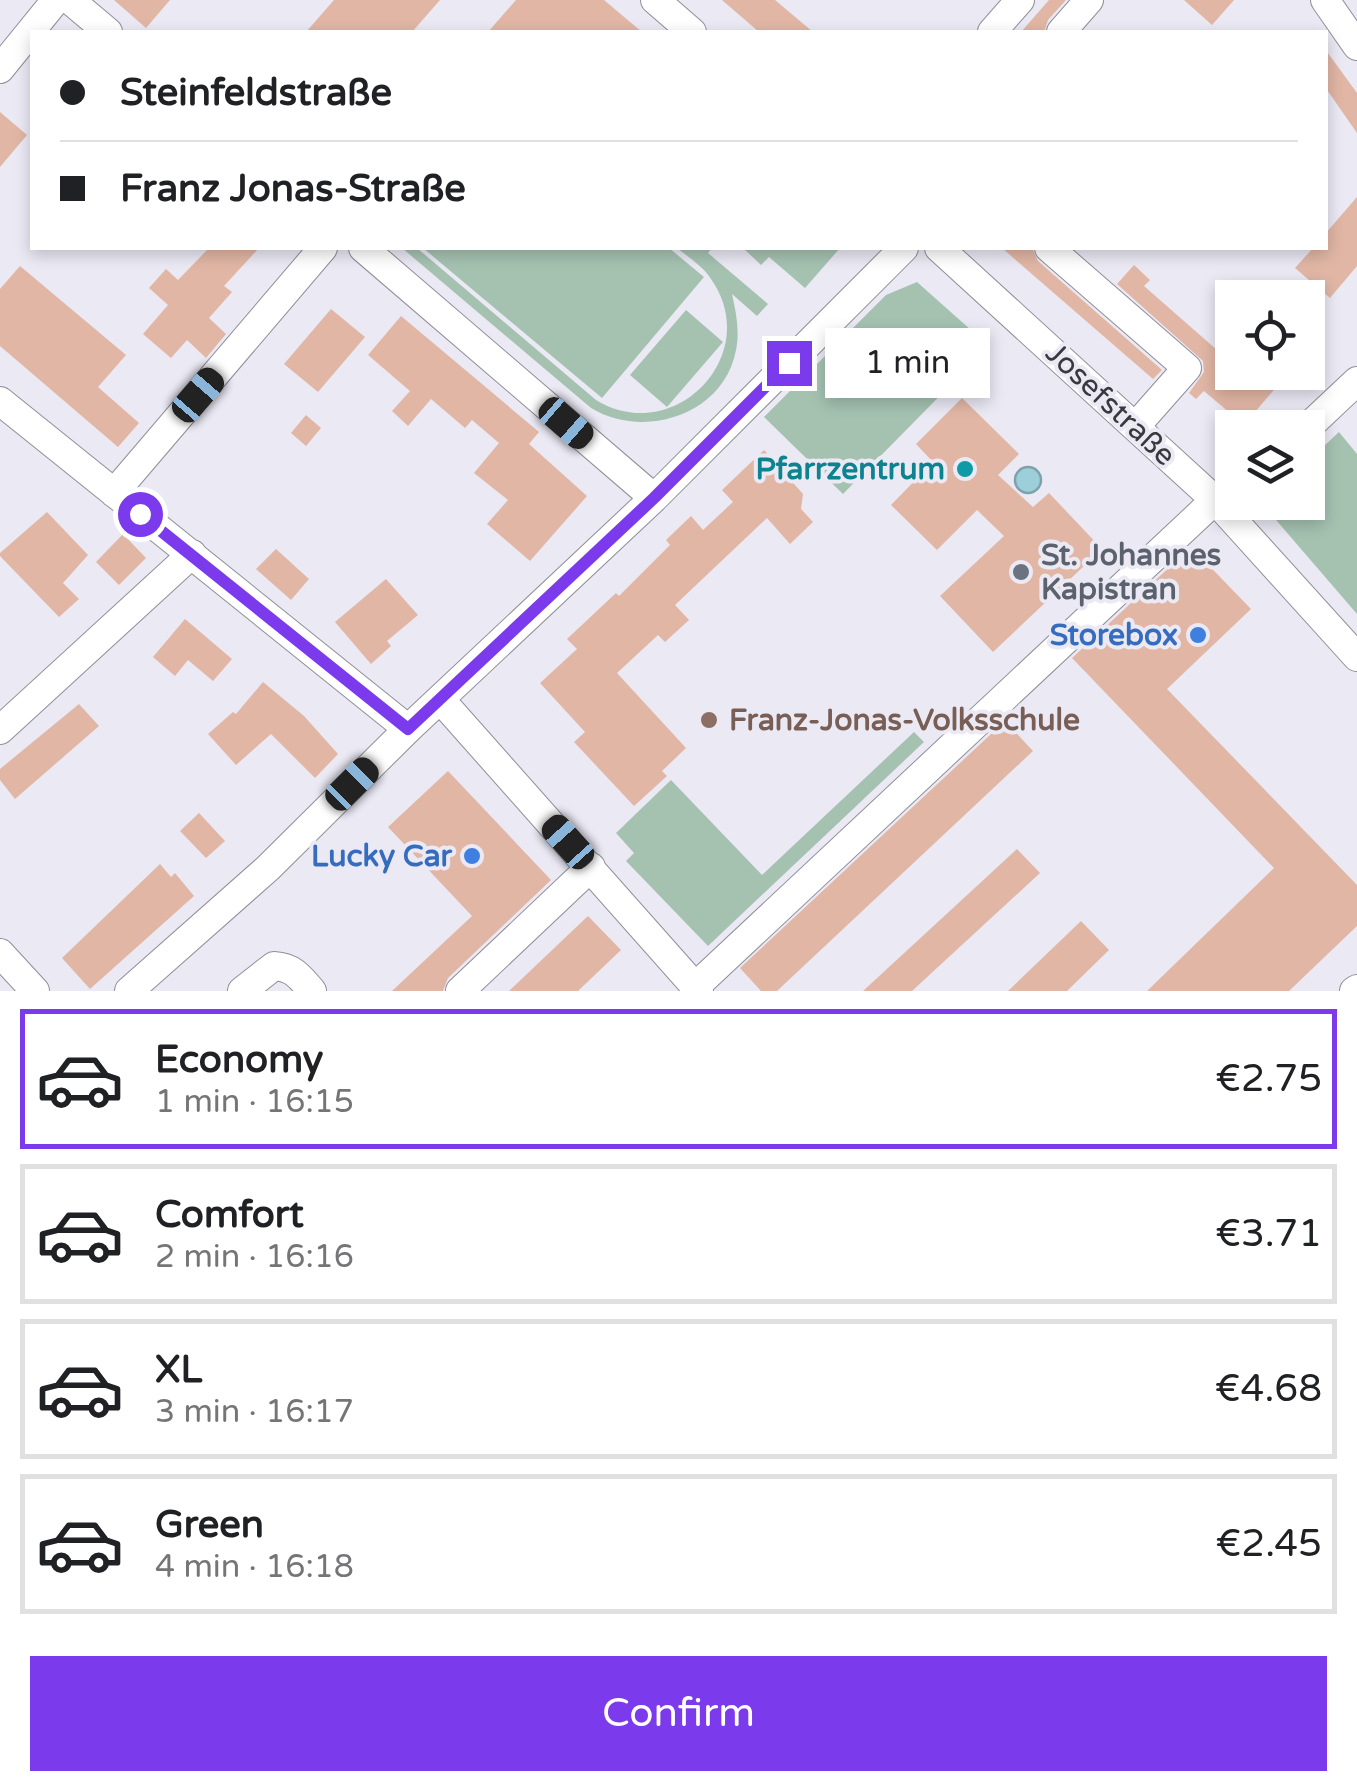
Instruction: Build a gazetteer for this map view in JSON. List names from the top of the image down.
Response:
{
  "streets": {
    "street": ["Josefstraße"]
  },
  "places": [
    "Pfarrzentrum",
    "St. Johannes Kapistran",
    "Storebox",
    "Franz-Jonas-Volksschule",
    "Lucky Car"
  ],
  "page": {
    "banner": ["Steinfeldstraße", "Franz Jonas-Straße"],
    "bubble": "1 min",
    "list": [
      {
        "name": "Economy",
        "note": "1 min · 16:15",
        "value": "€2.75"
      },
      {
        "name": "Comfort",
        "note": "2 min · 16:16",
        "value": "€3.71"
      },
      {
        "name": "XL",
        "note": "3 min · 16:17",
        "value": "€4.68"
      },
      {
        "name": "Green",
        "note": "4 min · 16:18",
        "value": "€2.45"
      }
    ],
    "buttons": "Confirm"
  }
}
